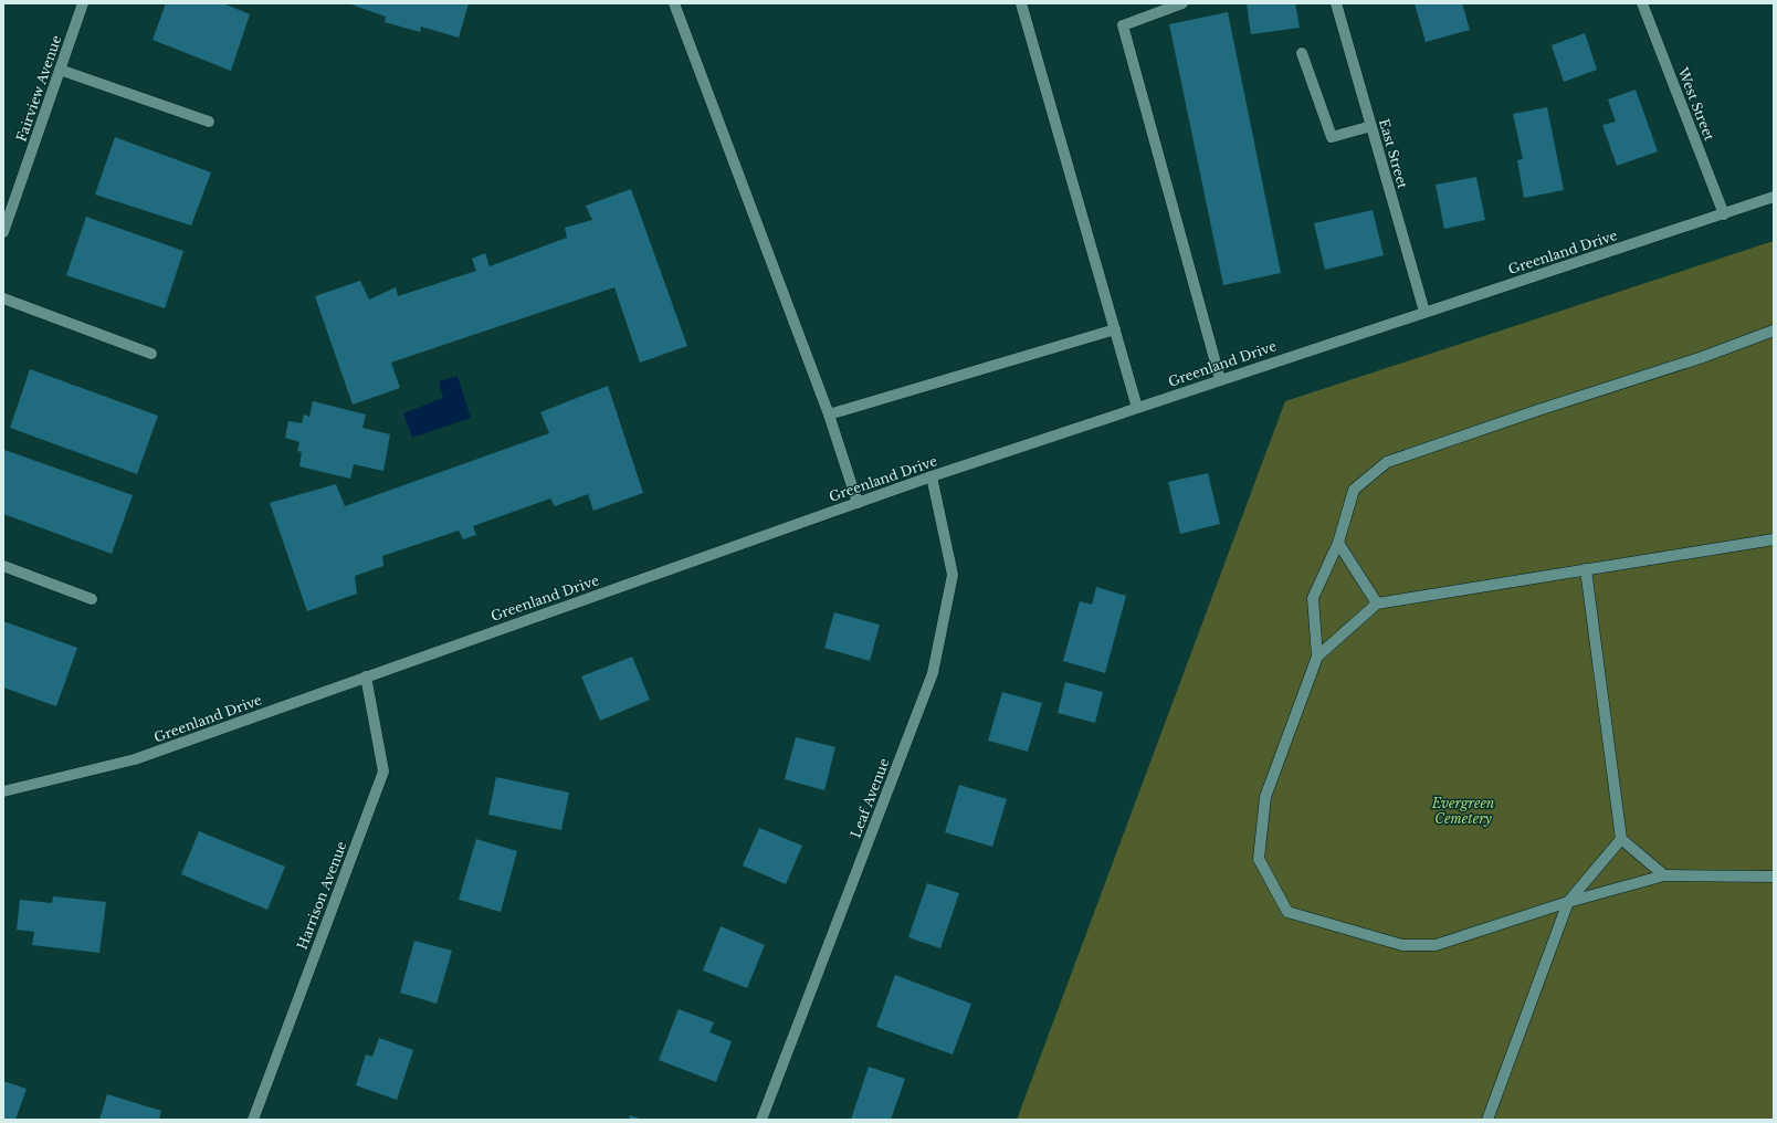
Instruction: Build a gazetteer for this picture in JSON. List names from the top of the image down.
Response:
{
  "streets": {
    "street": [
      "Fairview Avenue",
      "West Street",
      "East Street",
      "Greenland Drive",
      "Leaf Avenue",
      "Harrison Avenue"
    ]
  },
  "crossings": [
    ["West Street", "Greenland Drive"],
    ["East Street", "Greenland Drive"],
    ["Greenland Drive", "Leaf Avenue"],
    ["Greenland Drive", "Harrison Avenue"]
  ],
  "parks": ["Evergreen Cemetery"]
}
